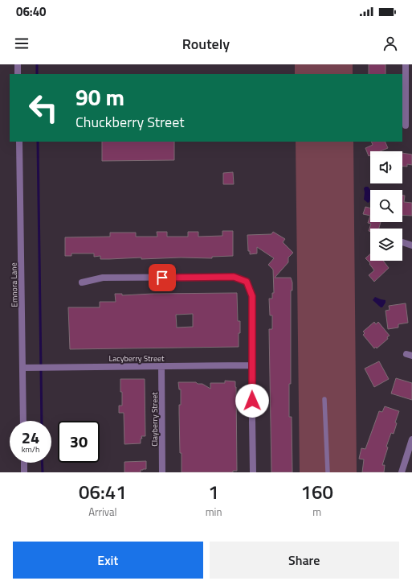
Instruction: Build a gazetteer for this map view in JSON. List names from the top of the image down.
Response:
{
  "streets": {
    "street": ["Emnora Lane", "Lacyberry Street", "Clayberry Street"]
  },
  "crossings": [
    ["Emnora Lane", "Lacyberry Street"],
    ["Lacyberry Street", "Clayberry Street"]
  ],
  "page": {
    "status": "06:40",
    "header": "Routely",
    "turn": ["90 m", "Chuckberry Street"],
    "speed": "24 km/h",
    "limit": "30",
    "eta": [
      "06:41",
      "Arrival",
      "1",
      "min",
      "160",
      "m"
    ],
    "buttons": ["Exit", "Share"]
  }
}
